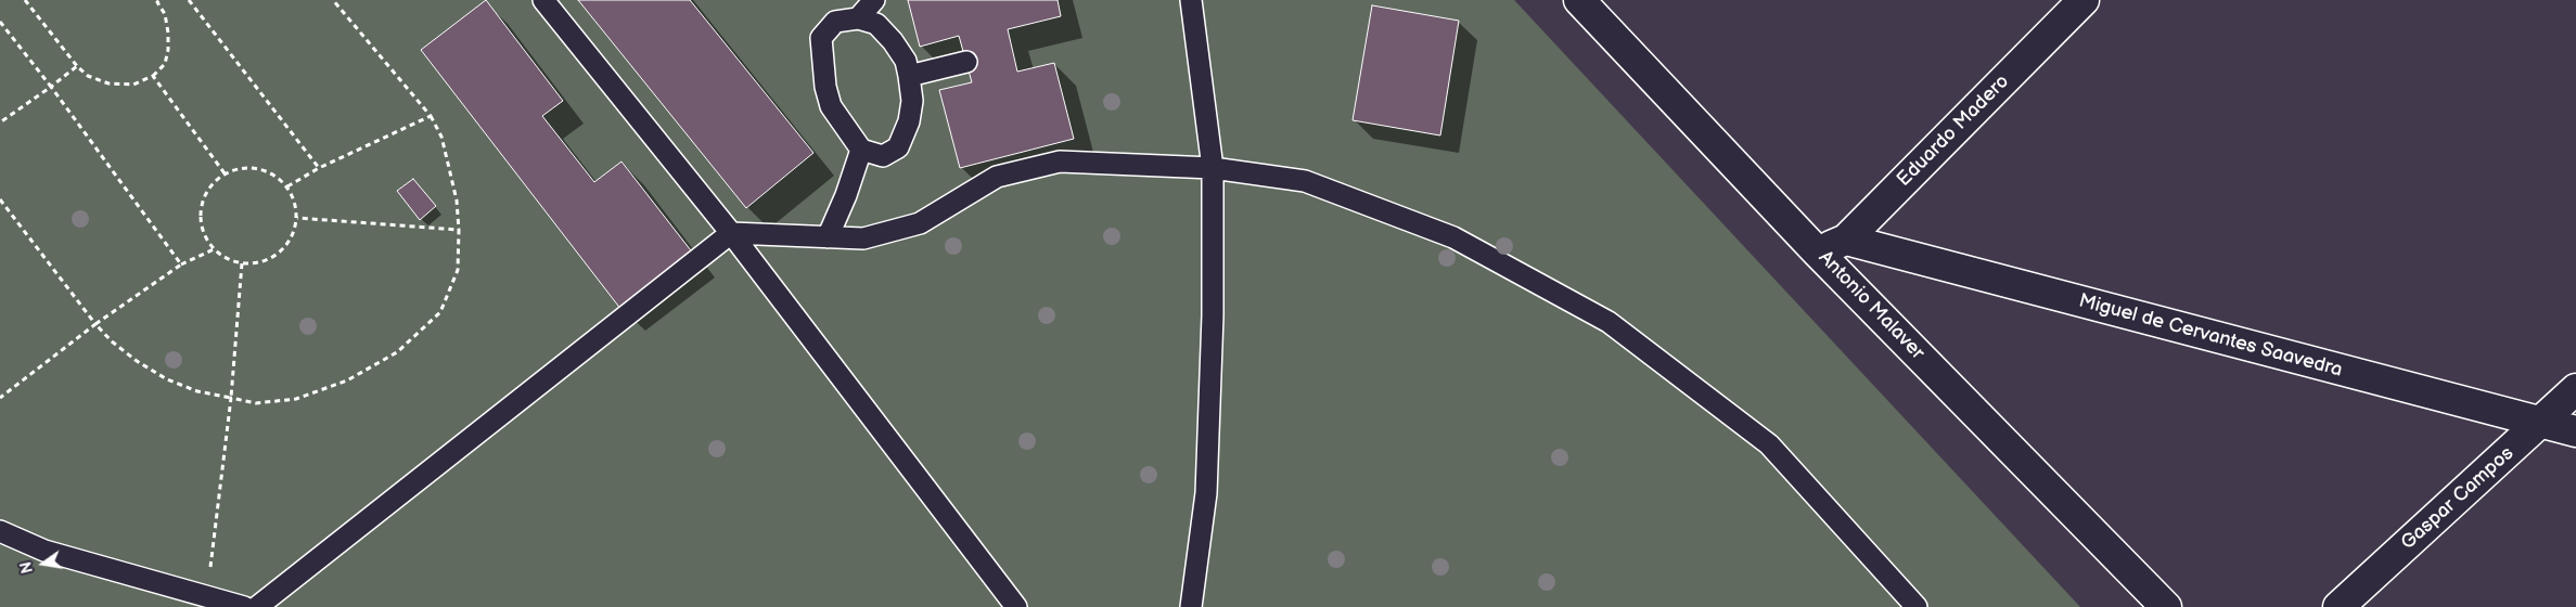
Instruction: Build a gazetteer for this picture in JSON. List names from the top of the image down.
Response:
{
  "streets": {
    "street": [
      "Eduardo Madero",
      "Antonio Malaver",
      "Miguel de Cervantes Saavedra",
      "Gaspar Campos"
    ]
  },
  "crossings": [
    ["Eduardo Madero", "Antonio Malaver"],
    ["Eduardo Madero", "Miguel de Cervantes Saavedra"],
    ["Miguel de Cervantes Saavedra", "Gaspar Campos"]
  ],
  "north": "left"
}
